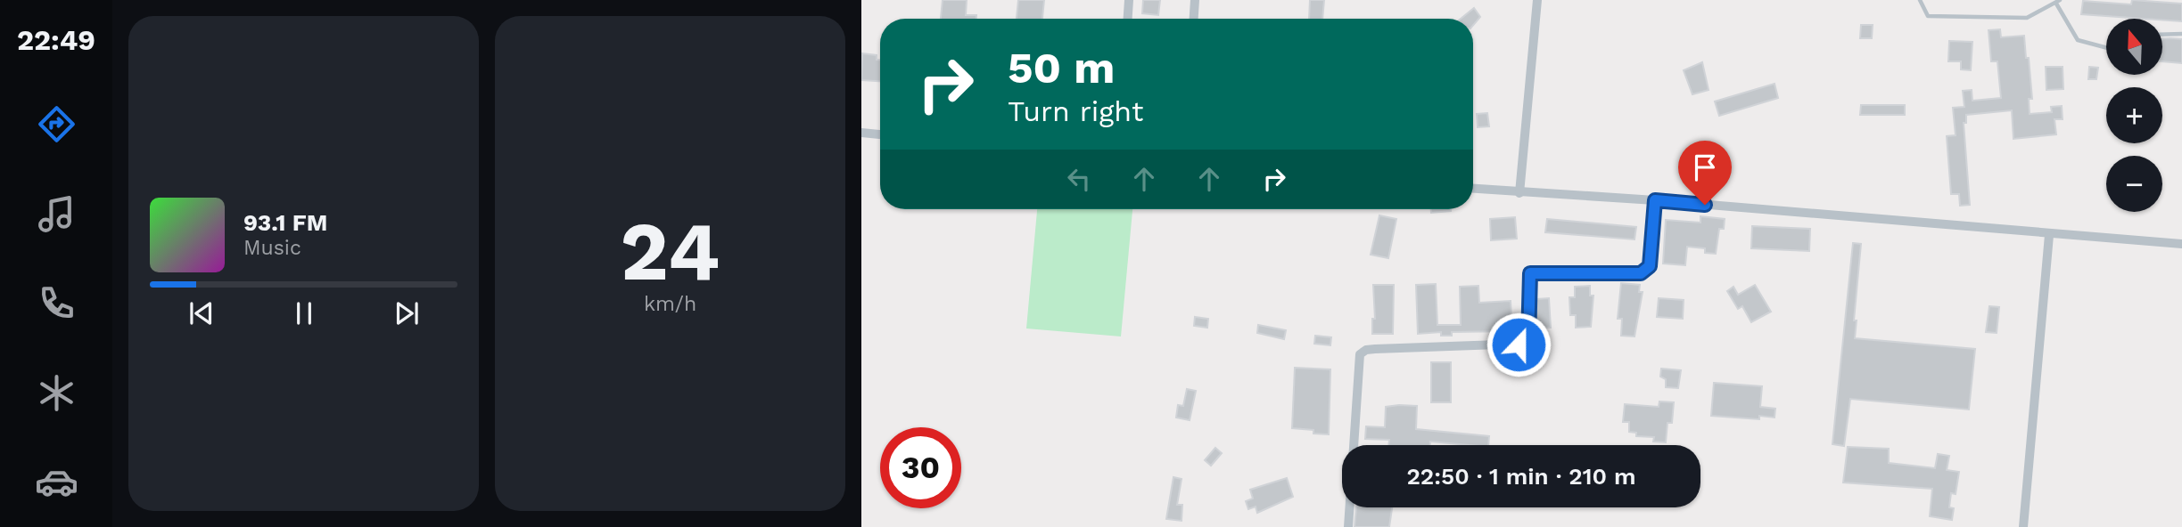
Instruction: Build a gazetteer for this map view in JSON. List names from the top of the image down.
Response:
{
  "north": "top",
  "page": {
    "tabs": "22:49",
    "tile": ["24", "km/h"],
    "map_buttons": ["+", "−"],
    "turn": ["50 m", "Turn right"],
    "song": ["93.1 FM", "Music"],
    "limit": "30",
    "trip": "22:50 · 1 min · 210 m"
  }
}
